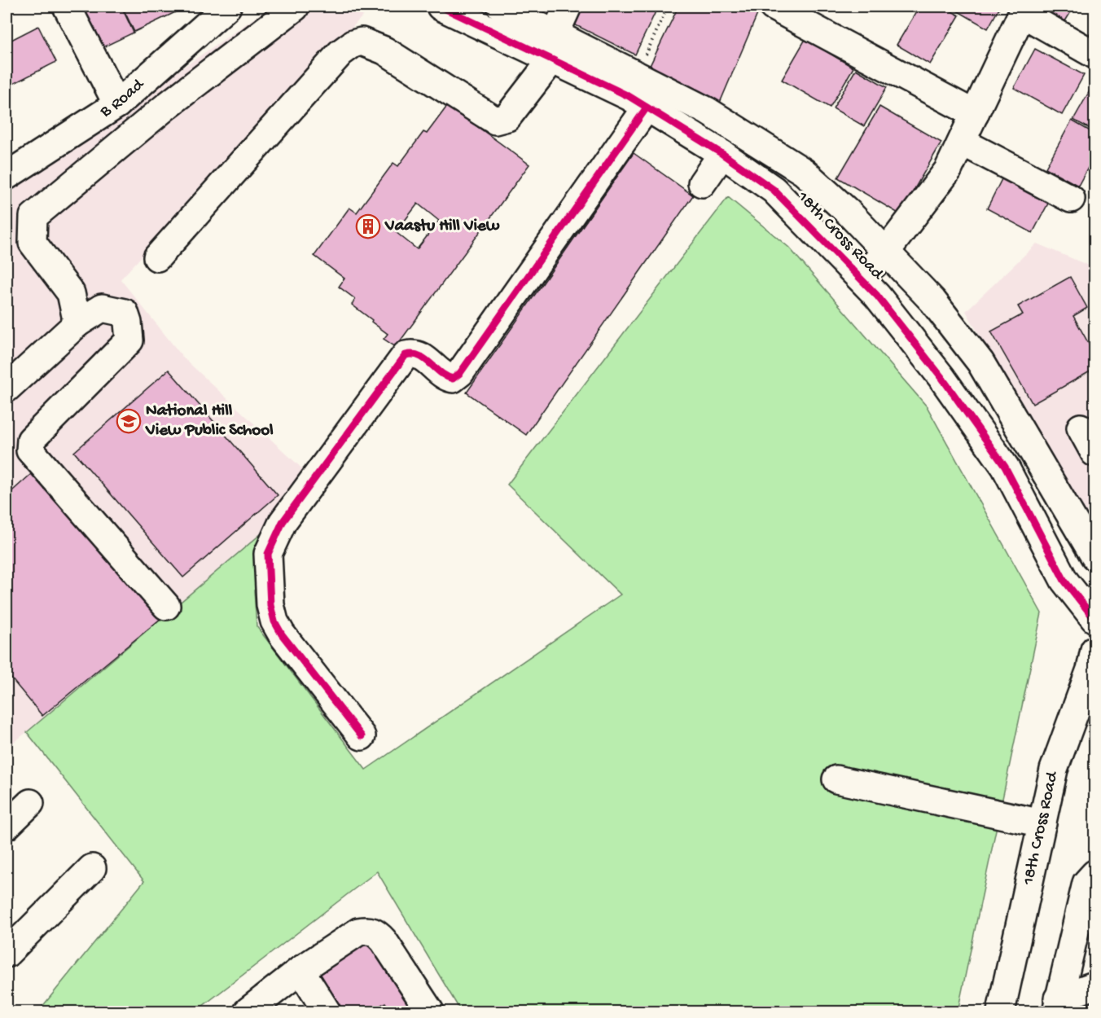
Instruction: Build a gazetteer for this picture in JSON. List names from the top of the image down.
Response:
{
  "streets": {
    "street": ["B Road", "18th Cross Road"]
  },
  "places": {
    "building": ["Vaastu Hill View"],
    "school or university": ["National Hill View Public School"]
  }
}
